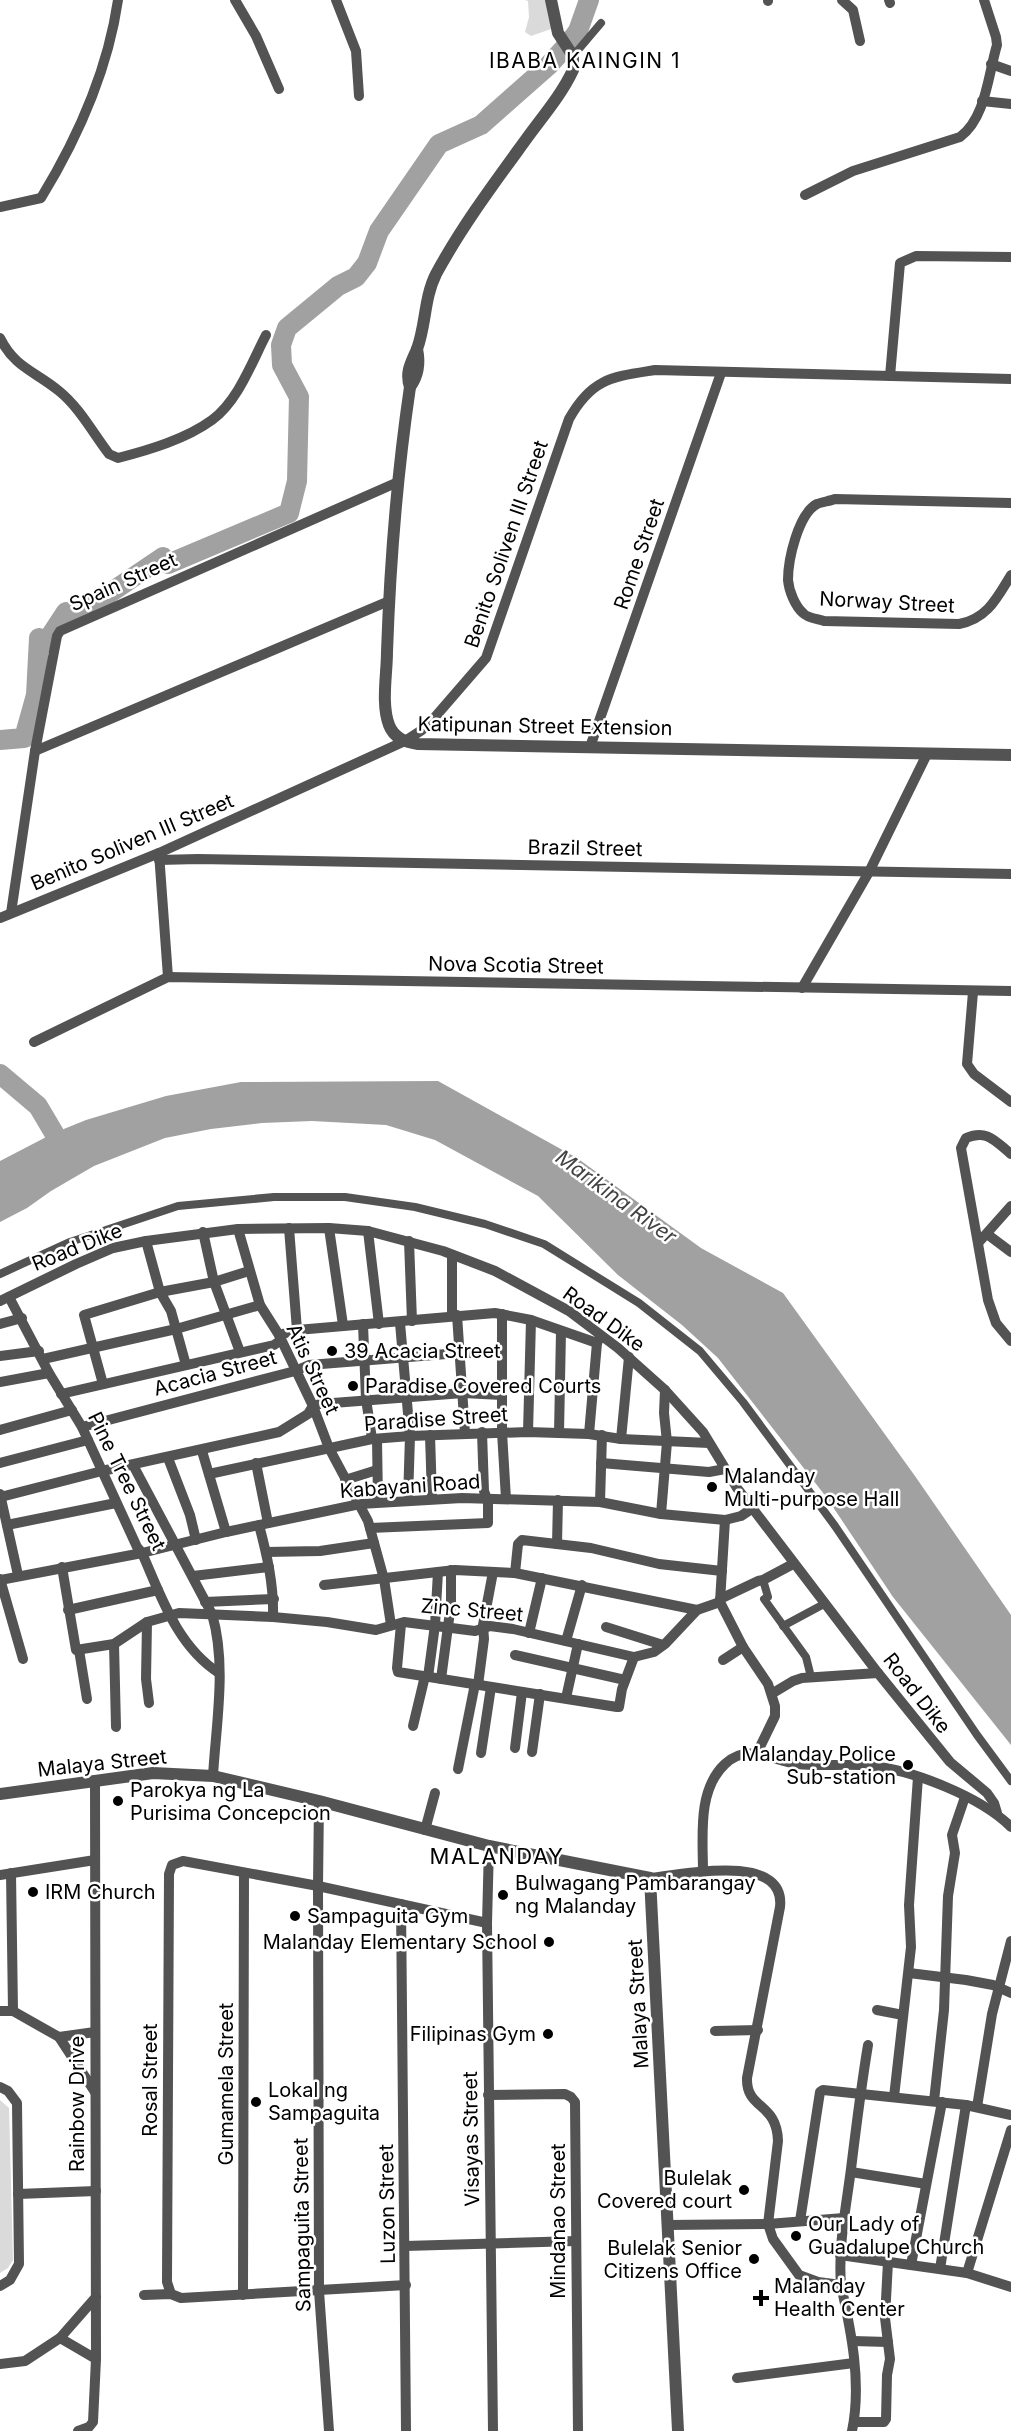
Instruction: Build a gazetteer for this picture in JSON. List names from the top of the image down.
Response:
{
  "streets": {
    "street": [
      "Benito Soliven Ⅲ Street",
      "Rome Street",
      "Spain Street",
      "Norway Street",
      "Katipunan Street Extension",
      "Brazil Street",
      "Nova Scotia Street",
      "Road Dike",
      "Atis Street",
      "Acacia Street",
      "Paradise Street",
      "Pine Tree Street",
      "Kabayani Road",
      "Zinc Street",
      "Malaya Street",
      "Rosal Street",
      "Gumamela Street",
      "Rainbow Drive",
      "Visayas Street",
      "Luzon Street",
      "Mindanao Street",
      "Sampaguita Street"
    ]
  },
  "crossings": [
    ["Benito Soliven Ⅲ Street", "Rome Street"],
    ["Benito Soliven Ⅲ Street", "Spain Street"],
    ["Benito Soliven Ⅲ Street", "Katipunan Street Extension"],
    ["Benito Soliven Ⅲ Street", "Brazil Street"],
    ["Rome Street", "Katipunan Street Extension"],
    ["Spain Street", "Katipunan Street Extension"],
    ["Road Dike", "Atis Street"],
    ["Road Dike", "Paradise Street"],
    ["Road Dike", "Pine Tree Street"],
    ["Road Dike", "Kabayani Road"],
    ["Atis Street", "Acacia Street"],
    ["Atis Street", "Paradise Street"],
    ["Atis Street", "Kabayani Road"],
    ["Atis Street", "Zinc Street"],
    ["Acacia Street", "Pine Tree Street"],
    ["Pine Tree Street", "Kabayani Road"],
    ["Pine Tree Street", "Zinc Street"],
    ["Malaya Street", "Rainbow Drive"],
    ["Malaya Street", "Visayas Street"],
    ["Malaya Street", "Sampaguita Street"],
    ["Rosal Street", "Gumamela Street"],
    ["Visayas Street", "Mindanao Street"]
  ],
  "districts": ["IBABA KAINGIN 1", "MALANDAY"],
  "water": ["Marikina River"],
  "places": {
    "other": [
      "39 Acacia Street",
      "Paradise Covered Courts",
      "Malanday Multi-purpose Hall",
      "Malanday Police Sub-station",
      "Parokya ng La Purisima Concepcion",
      "IRM Church",
      "Bulwagang Pambarangay ng Malanday",
      "Sampaguita Gym",
      "Malanday Elementary School",
      "Filipinas Gym",
      "Lokal ng Sampaguita",
      "Bulelak Covered court",
      "Our Lady of Guadalupe Church",
      "Bulelak Senior Citizens Office"
    ],
    "health": ["Malanday Health Center"]
  }
}
